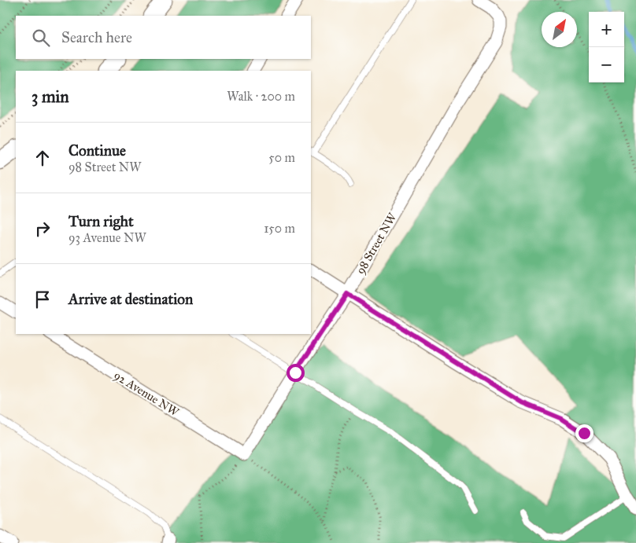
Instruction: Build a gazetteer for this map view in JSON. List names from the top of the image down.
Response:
{
  "streets": {
    "street": ["98 Street NW", "92 Avenue NW"]
  },
  "crossings": [
    ["98 Street NW", "92 Avenue NW"]
  ],
  "north": "top right",
  "page": {
    "map_buttons": ["+", "−"],
    "search": "Search here",
    "heading": ["3 min", "Walk · 200 m"],
    "list": [
      ["Continue", "98 Street NW", "50 m"],
      ["Turn right", "93 Avenue NW", "150 m"],
      "Arrive at destination"
    ]
  }
}
